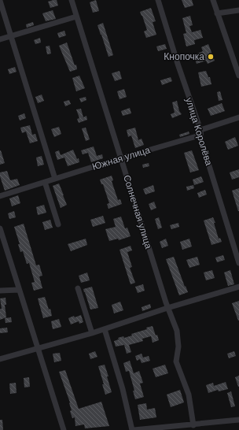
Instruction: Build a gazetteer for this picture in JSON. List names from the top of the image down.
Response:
{
  "streets": {
    "street": ["улица Королёва", "Южная улица", "Солнечная улица"]
  },
  "crossings": [
    ["улица Королёва", "Южная улица"],
    ["Южная улица", "Солнечная улица"]
  ],
  "places": ["Кнопочка"]
}
